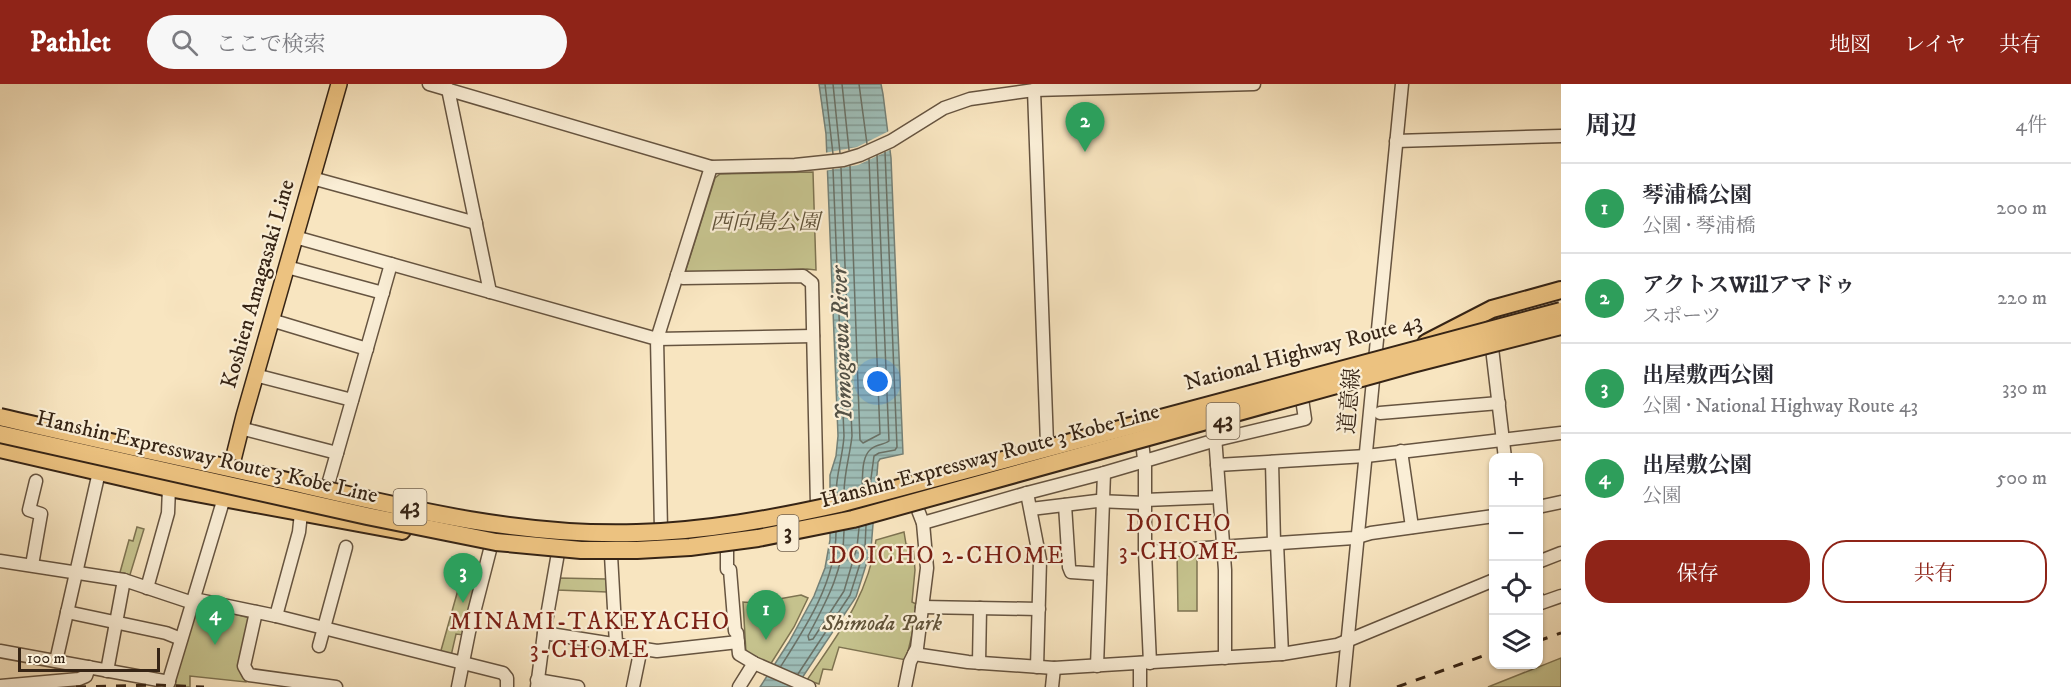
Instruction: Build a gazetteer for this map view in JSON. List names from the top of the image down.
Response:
{
  "streets": {
    "highway": [
      "National Highway Route 43",
      "43",
      "Hanshin Expressway Route 3 Kobe Line",
      "3"
    ],
    "main road": ["Koshien Amagasaki Line"],
    "street": ["道意線"]
  },
  "crossings": [
    ["Koshien Amagasaki Line", "National Highway Route 43"],
    ["National Highway Route 43", "道意線"],
    ["National Highway Route 43", "Hanshin Expressway Route 3 Kobe Line"]
  ],
  "districts": ["DOICHO 3-CHOME", "DOICHO 2-CHOME", "MINAMI-TAKEYACHO 3-CHOME"],
  "water": ["Yomogawa River"],
  "parks": ["西向島公園", "Shimoda Park"],
  "scale_bar": "100 m",
  "page": {
    "header": "Pathlet",
    "search": "ここで検索",
    "nav": ["地図", "レイヤ", "共有"],
    "heading": ["周辺", "4件"],
    "pins": [
      "2",
      "3",
      "1",
      "4"
    ],
    "list": [
      {
        "mark": "1",
        "name": "琴浦橋公園",
        "note": "公園 · 琴浦橋",
        "value": "200 m"
      },
      {
        "mark": "2",
        "name": "アクトスWillアマドゥ",
        "note": "スポーツ",
        "value": "220 m"
      },
      {
        "mark": "3",
        "name": "出屋敷西公園",
        "note": "公園 · National Highway Route 43",
        "value": "330 m"
      },
      {
        "mark": "4",
        "name": "出屋敷公園",
        "note": "公園",
        "value": "500 m"
      }
    ],
    "map_buttons": ["+", "−"],
    "buttons": ["保存", "共有"],
    "scale": "100 m"
  }
}
